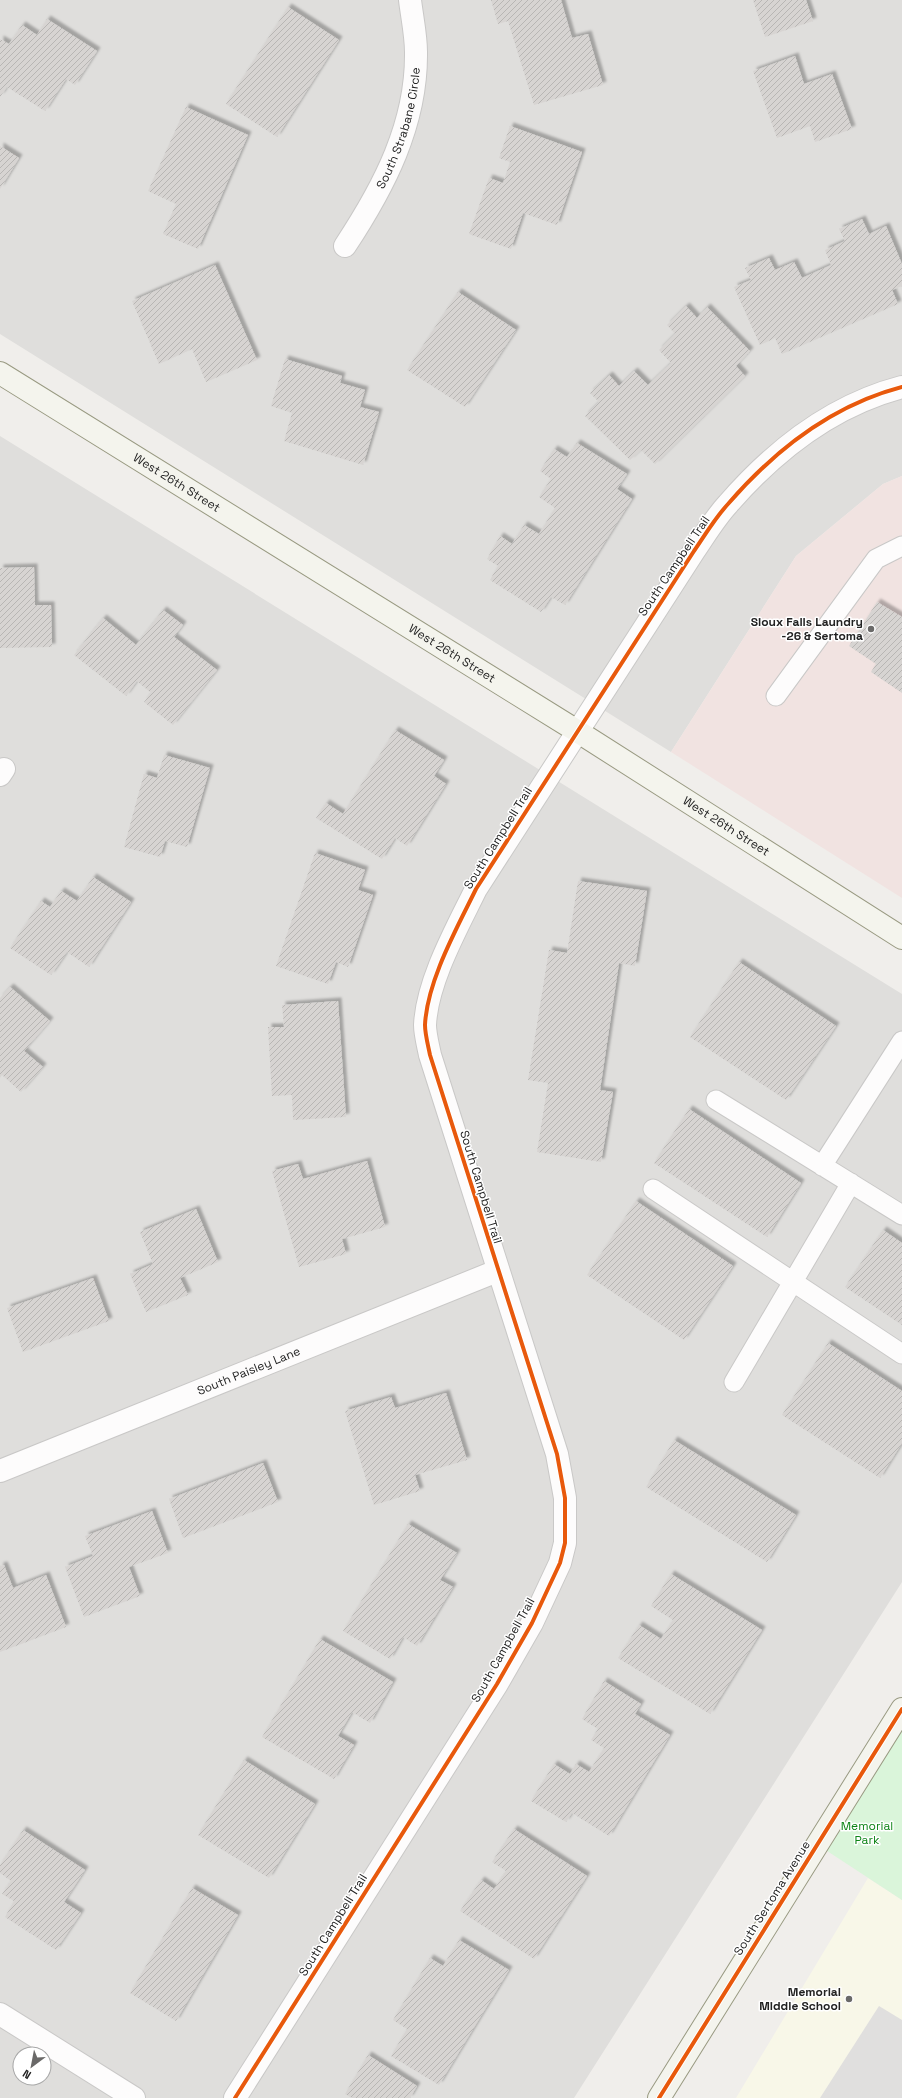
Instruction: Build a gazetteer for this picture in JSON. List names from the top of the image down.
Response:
{
  "streets": {
    "main road": ["West 26th Street", "South Sertoma Avenue"],
    "street": ["South Strabane Circle", "South Campbell Trail", "South Paisley Lane"]
  },
  "crossings": [
    ["West 26th Street", "South Campbell Trail"],
    ["South Campbell Trail", "South Paisley Lane"]
  ],
  "parks": ["Memorial Park"],
  "places": ["Sioux Falls Laundry -26 & Sertoma", "Memorial Middle School"],
  "north": "bottom left"
}
